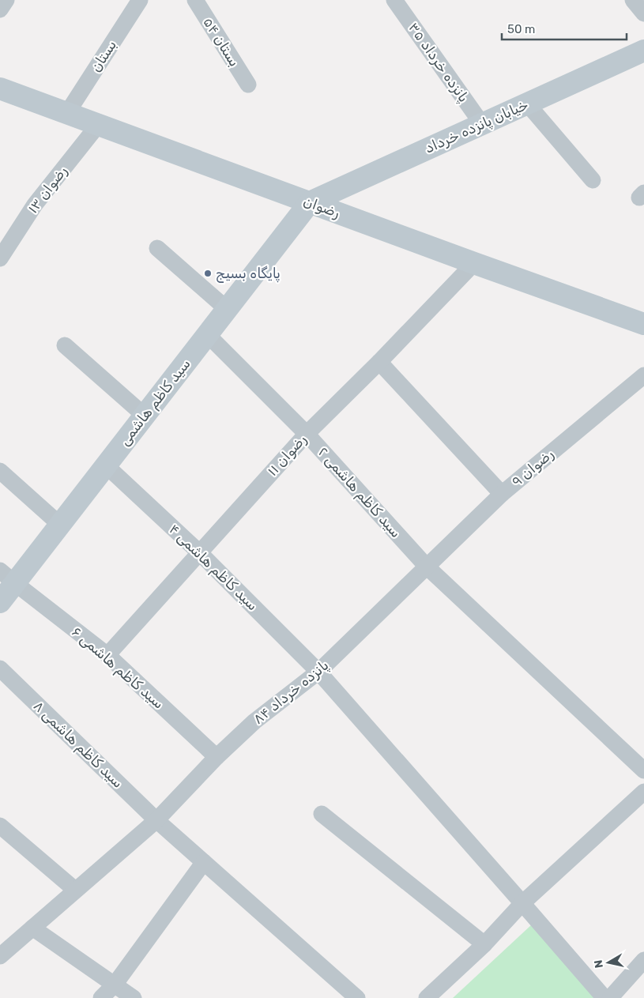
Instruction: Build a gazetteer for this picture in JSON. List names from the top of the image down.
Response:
{
  "streets": {
    "street": [
      "بستان ۵۴",
      "بستان",
      "پانزده خرداد ۳۵",
      "خیابان پانزده خرداد",
      "رضوان ۱۳",
      "رضوان",
      "سید کاظم هاشمی",
      "رضوان ۱۱",
      "رضوان ۹",
      "سید کاظم هاشمی ۲",
      "سید کاظم هاشمی ۴",
      "سید کاظم هاشمی ۶",
      "پانزده خرداد ۸۴",
      "سید کاظم هاشمی ۸"
    ]
  },
  "crossings": [
    ["بستان", "رضوان"],
    ["پانزده خرداد ۳۵", "خیابان پانزده خرداد"],
    ["خیابان پانزده خرداد", "رضوان"],
    ["خیابان پانزده خرداد", "سید کاظم هاشمی"],
    ["رضوان ۱۳", "رضوان"],
    ["رضوان", "سید کاظم هاشمی"],
    ["رضوان", "رضوان ۱۱"],
    ["سید کاظم هاشمی", "سید کاظم هاشمی ۲"],
    ["سید کاظم هاشمی", "سید کاظم هاشمی ۴"],
    ["سید کاظم هاشمی", "سید کاظم هاشمی ۶"],
    ["رضوان ۱۱", "سید کاظم هاشمی ۲"],
    ["رضوان ۱۱", "سید کاظم هاشمی ۴"],
    ["رضوان ۱۱", "سید کاظم هاشمی ۶"],
    ["رضوان ۹", "سید کاظم هاشمی ۲"],
    ["رضوان ۹", "پانزده خرداد ۸۴"],
    ["سید کاظم هاشمی ۲", "پانزده خرداد ۸۴"],
    ["سید کاظم هاشمی ۴", "پانزده خرداد ۸۴"],
    ["سید کاظم هاشمی ۶", "پانزده خرداد ۸۴"],
    ["پانزده خرداد ۸۴", "سید کاظم هاشمی ۸"]
  ],
  "places": ["پایگاه بسیج"],
  "scale_bar": "50 m",
  "north": "left"
}
